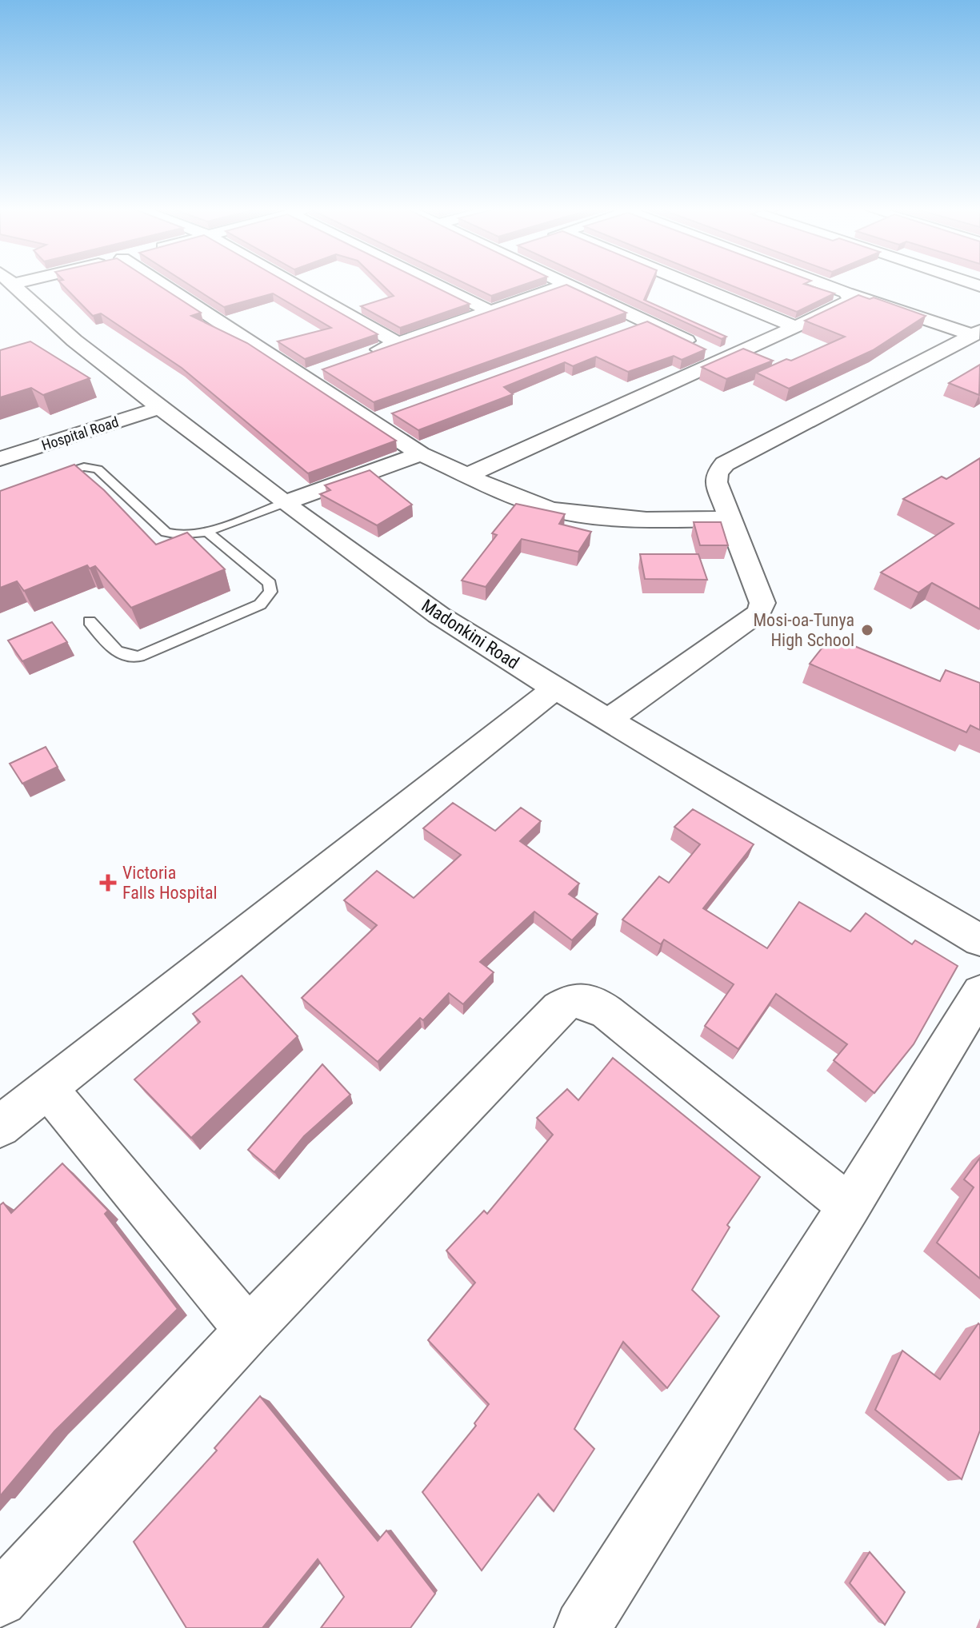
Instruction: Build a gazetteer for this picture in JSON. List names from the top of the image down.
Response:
{
  "streets": {
    "street": ["Hospital Road", "Madonkini Road"]
  },
  "crossings": [
    ["Hospital Road", "Madonkini Road"]
  ],
  "places": {
    "other": ["Mosi-oa-Tunya High School"],
    "health": ["Victoria Falls Hospital"]
  }
}
